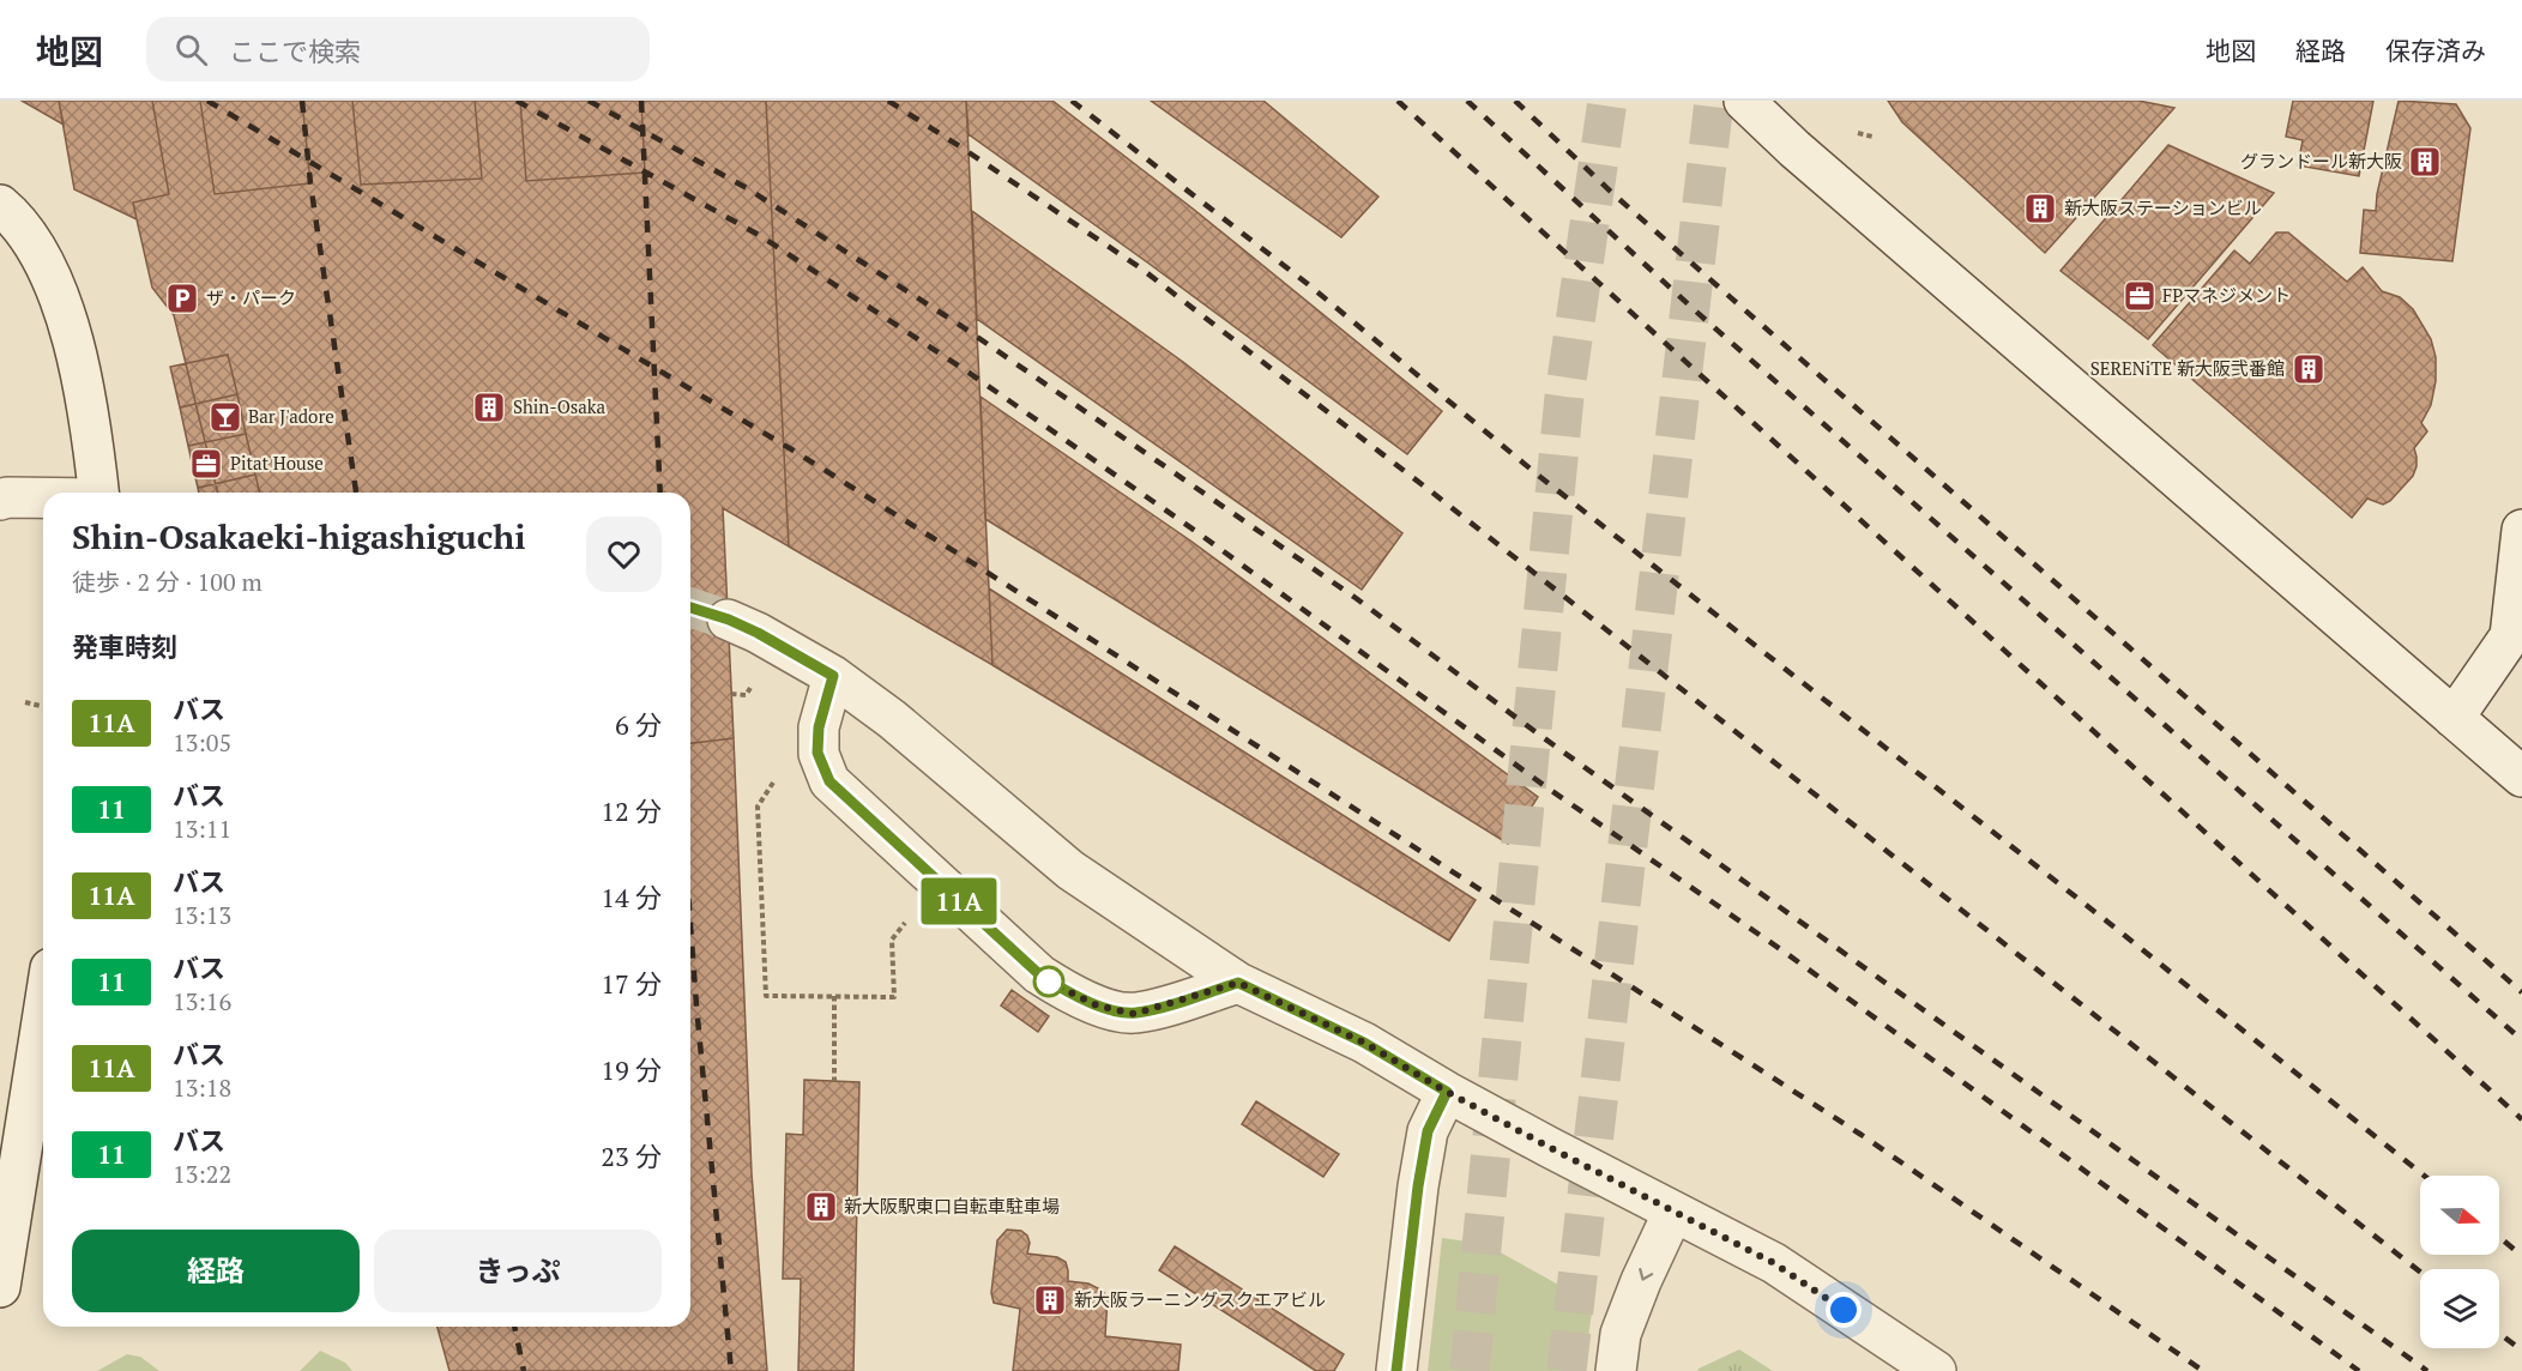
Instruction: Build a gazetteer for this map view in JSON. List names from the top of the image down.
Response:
{
  "places": {
    "building": [
      "グランドール新大阪",
      "新大阪ステーションビル",
      "SERENiTE 新大阪弐番館",
      "Shin-Osaka",
      "新大阪駅東口自転車駐車場",
      "新大阪ラーニングスクエアビル"
    ],
    "office": ["FPマネジメント", "Pitat House"],
    "parking": ["ザ・パーク"],
    "bar": ["Bar J'adore"]
  },
  "lines": ["bus line 11A"],
  "north": "right",
  "page": {
    "header": "地図",
    "search": "ここで検索",
    "nav": ["地図", "経路", "保存済み"],
    "on_map": "11A",
    "heading": [
      ["Shin-Osakaeki-higashiguchi", "徒歩 · 2 分 · 100 m"],
      "発車時刻"
    ],
    "list": [
      {
        "mark": "11A",
        "name": "バス",
        "note": "13:05",
        "value": "6 分"
      },
      {
        "mark": "11",
        "name": "バス",
        "note": "13:11",
        "value": "12 分"
      },
      {
        "mark": "11A",
        "name": "バス",
        "note": "13:13",
        "value": "14 分"
      },
      {
        "mark": "11",
        "name": "バス",
        "note": "13:16",
        "value": "17 分"
      },
      {
        "mark": "11A",
        "name": "バス",
        "note": "13:18",
        "value": "19 分"
      },
      {
        "mark": "11",
        "name": "バス",
        "note": "13:22",
        "value": "23 分"
      }
    ],
    "buttons": ["経路", "きっぷ"]
  }
}
